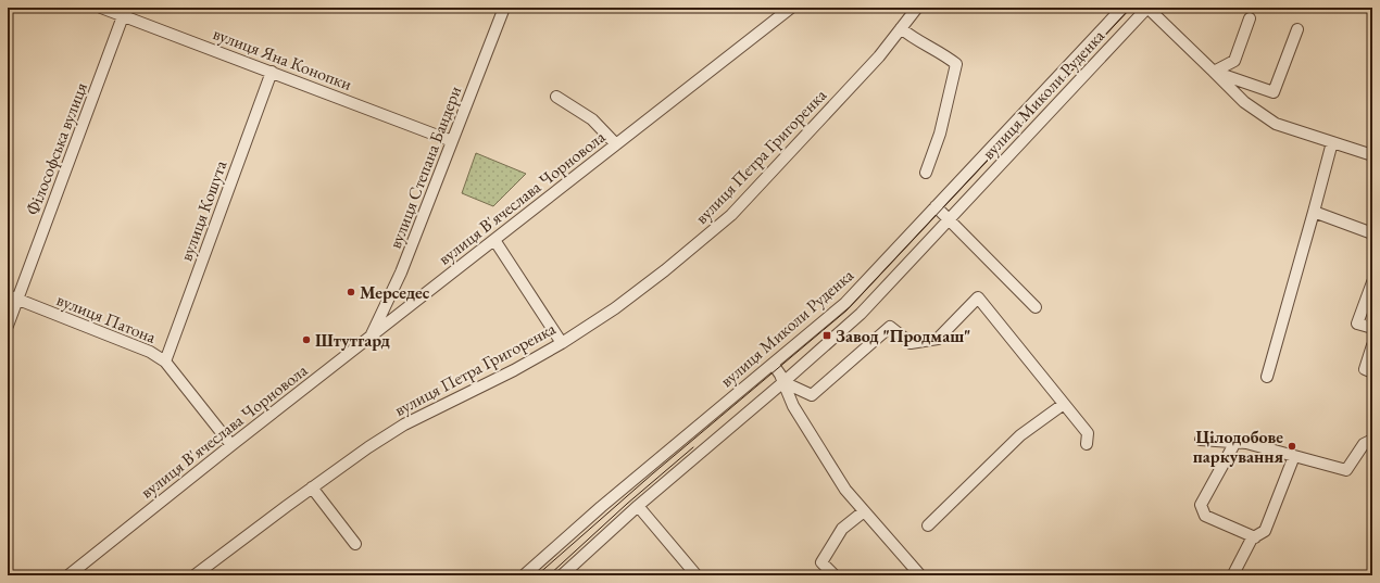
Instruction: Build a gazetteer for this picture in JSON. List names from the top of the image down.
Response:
{
  "streets": {
    "street": [
      "вулиця Яна Конопки",
      "вулиця Миколи Руденка",
      "Філософська вулиця",
      "вулиця Петра Григоренка",
      "вулиця Степана Бандери",
      "вулиця В'ячеслава Чорновола",
      "вулиця Кошута",
      "вулиця Патона"
    ]
  },
  "crossings": [
    ["вулиця Яна Конопки", "Філософська вулиця"],
    ["вулиця Яна Конопки", "вулиця Степана Бандери"],
    ["вулиця Яна Конопки", "вулиця Кошута"],
    ["Філософська вулиця", "вулиця Патона"],
    ["вулиця Степана Бандери", "вулиця В'ячеслава Чорновола"],
    ["вулиця В'ячеслава Чорновола", "вулиця Патона"],
    ["вулиця Кошута", "вулиця Патона"]
  ],
  "places": {
    "other": ["Мерседес", "Штутгард", "Цілодобове паркування"],
    "transit": ["Завод \"Продмаш\""]
  }
}
